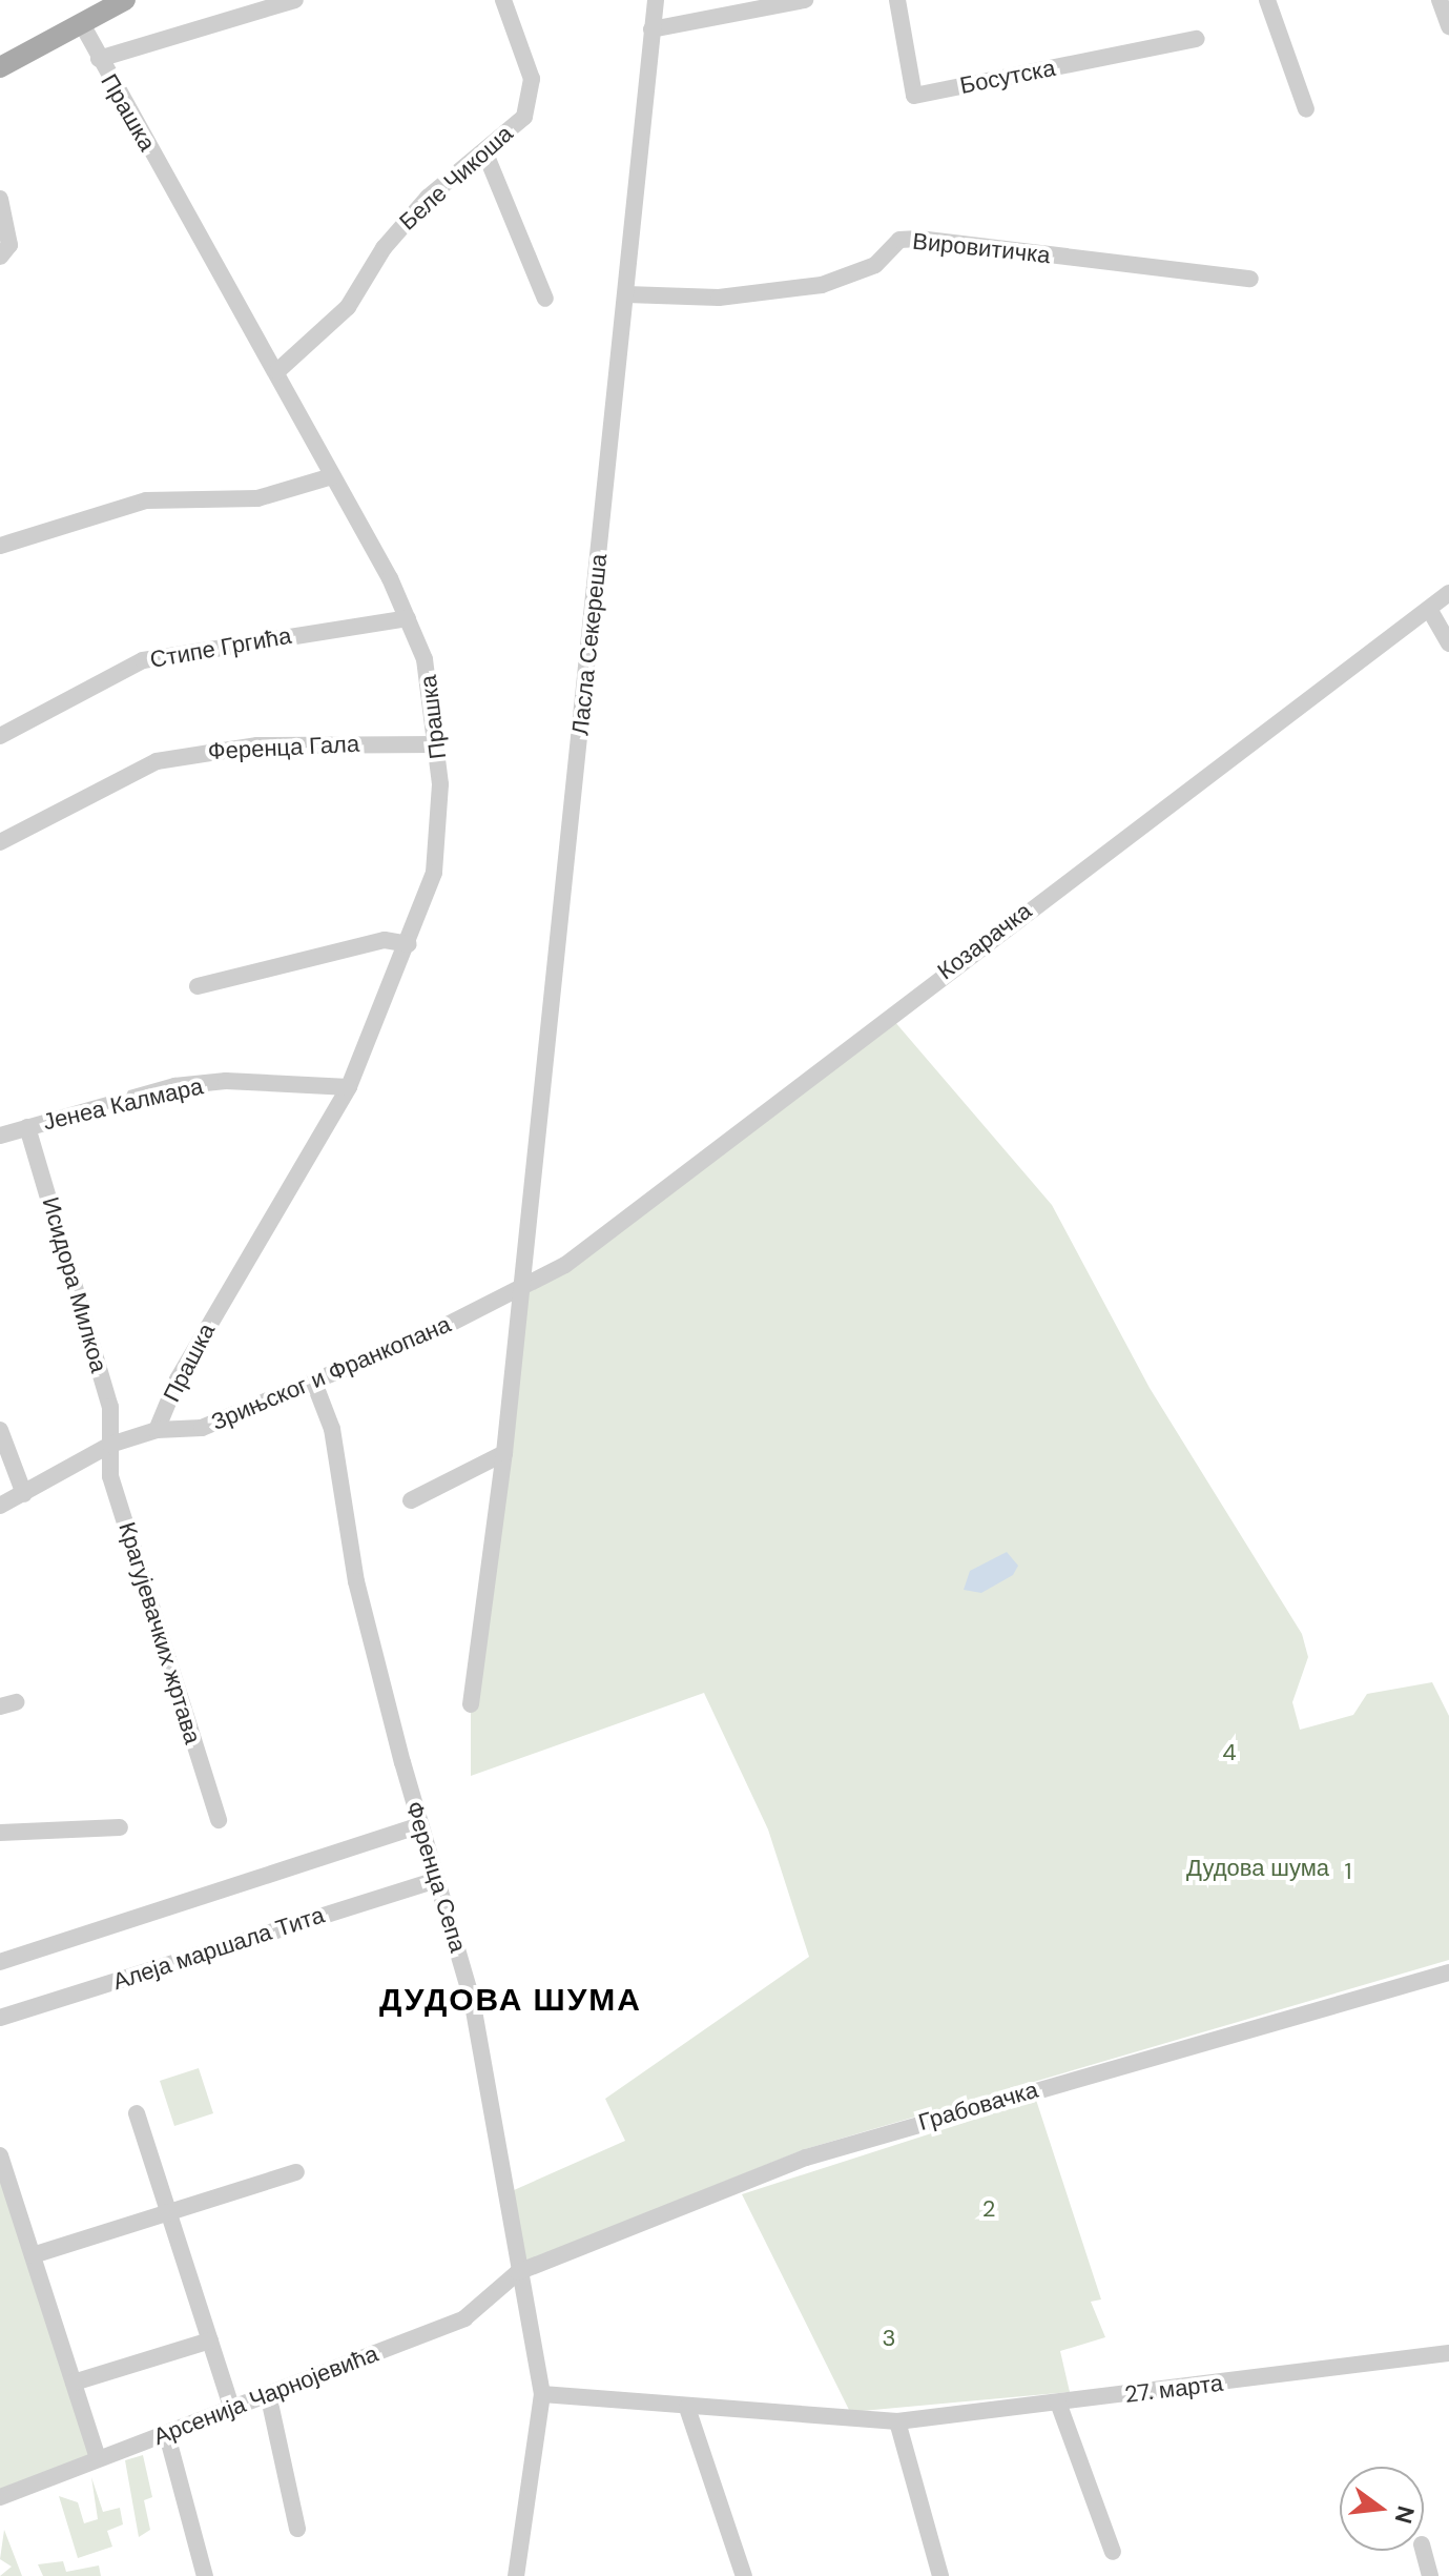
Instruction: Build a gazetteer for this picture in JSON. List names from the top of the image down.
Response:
{
  "streets": {
    "street": [
      "Босутска",
      "Прашка",
      "Беле Чикоша",
      "Вировитичка",
      "Ласла Секереша",
      "Стипе Гргића",
      "Ференца Гала",
      "Козарачка",
      "Јенеа Калмара",
      "Исидора Милкоа",
      "Зрињског и Франкопана",
      "Крагујевачких жртава",
      "Ференца Сепа",
      "Алеја маршала Тита",
      "Грабовачка",
      "27. марта",
      "Арсенија Чарнојевића"
    ]
  },
  "crossings": [
    ["Прашка", "Беле Чикоша"],
    ["Прашка", "Стипе Гргића"],
    ["Прашка", "Ференца Гала"],
    ["Прашка", "Јенеа Калмара"],
    ["Прашка", "Зрињског и Франкопана"],
    ["Вировитичка", "Ласла Секереша"],
    ["Ласла Секереша", "Козарачка"],
    ["Ласла Секереша", "Зрињског и Франкопана"],
    ["Козарачка", "Зрињског и Франкопана"],
    ["Јенеа Калмара", "Исидора Милкоа"],
    ["Исидора Милкоа", "Зрињског и Франкопана"],
    ["Исидора Милкоа", "Крагујевачких жртава"],
    ["Зрињског и Франкопана", "Крагујевачких жртава"],
    ["Зрињског и Франкопана", "Ференца Сепа"],
    ["Ференца Сепа", "Алеја маршала Тита"],
    ["Ференца Сепа", "Грабовачка"],
    ["Ференца Сепа", "27. марта"],
    ["Ференца Сепа", "Арсенија Чарнојевића"],
    ["Грабовачка", "Арсенија Чарнојевића"]
  ],
  "districts": ["ДУДОВА ШУМА"],
  "parks": [
    "4",
    "Дудова шума",
    "1",
    "2",
    "3"
  ],
  "north": "right"
}
